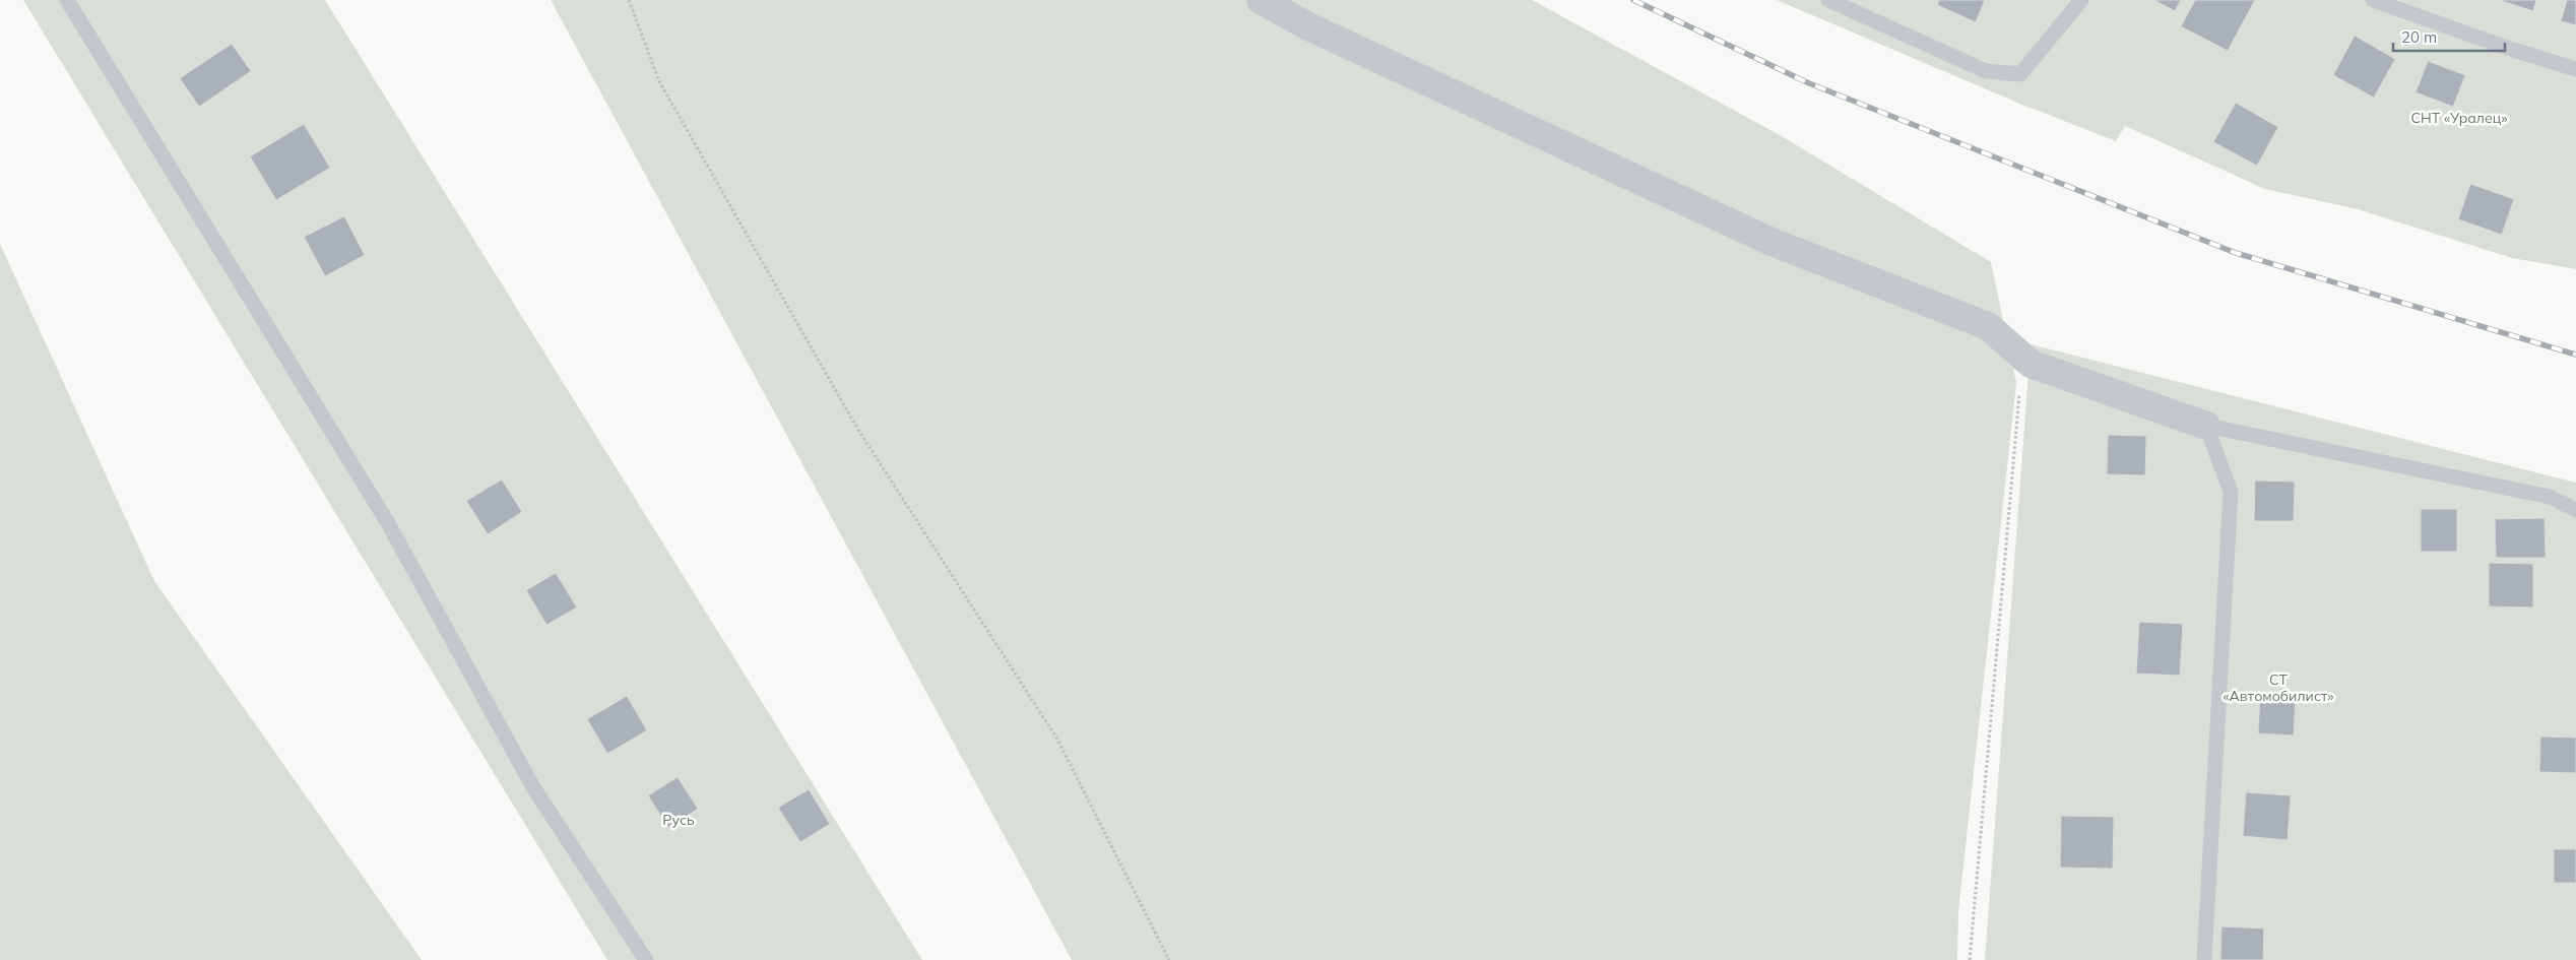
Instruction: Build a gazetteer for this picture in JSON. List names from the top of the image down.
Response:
{
  "parks": ["СНТ «Уралец»", "СТ «Автомобилист»", "Русь"],
  "scale_bar": "20 m"
}
